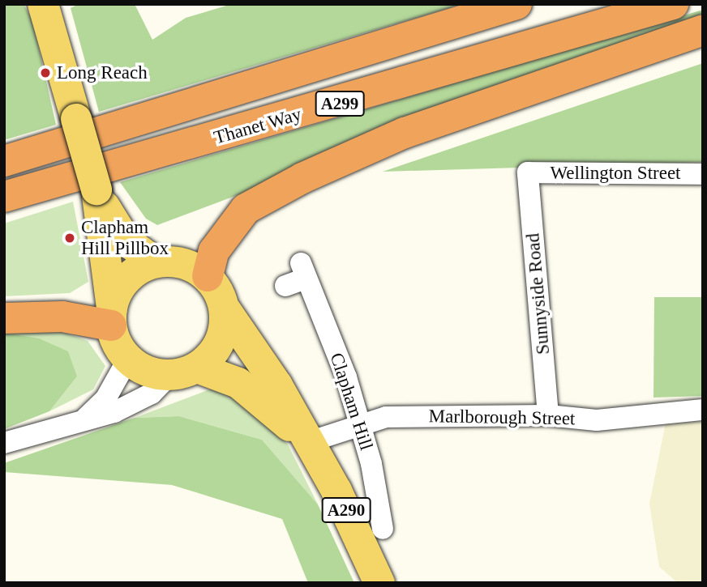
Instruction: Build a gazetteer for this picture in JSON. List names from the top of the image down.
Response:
{
  "streets": {
    "highway": ["A299", "Thanet Way"],
    "main road": ["A290"],
    "street": [
      "Wellington Street",
      "Sunnyside Road",
      "Clapham Hill",
      "Marlborough Street"
    ]
  },
  "crossings": [
    ["Wellington Street", "Sunnyside Road"],
    ["Sunnyside Road", "Marlborough Street"],
    ["Clapham Hill", "Marlborough Street"],
    ["Marlborough Street", "A290"]
  ],
  "places": ["Long Reach", "Clapham Hill Pillbox"]
}
